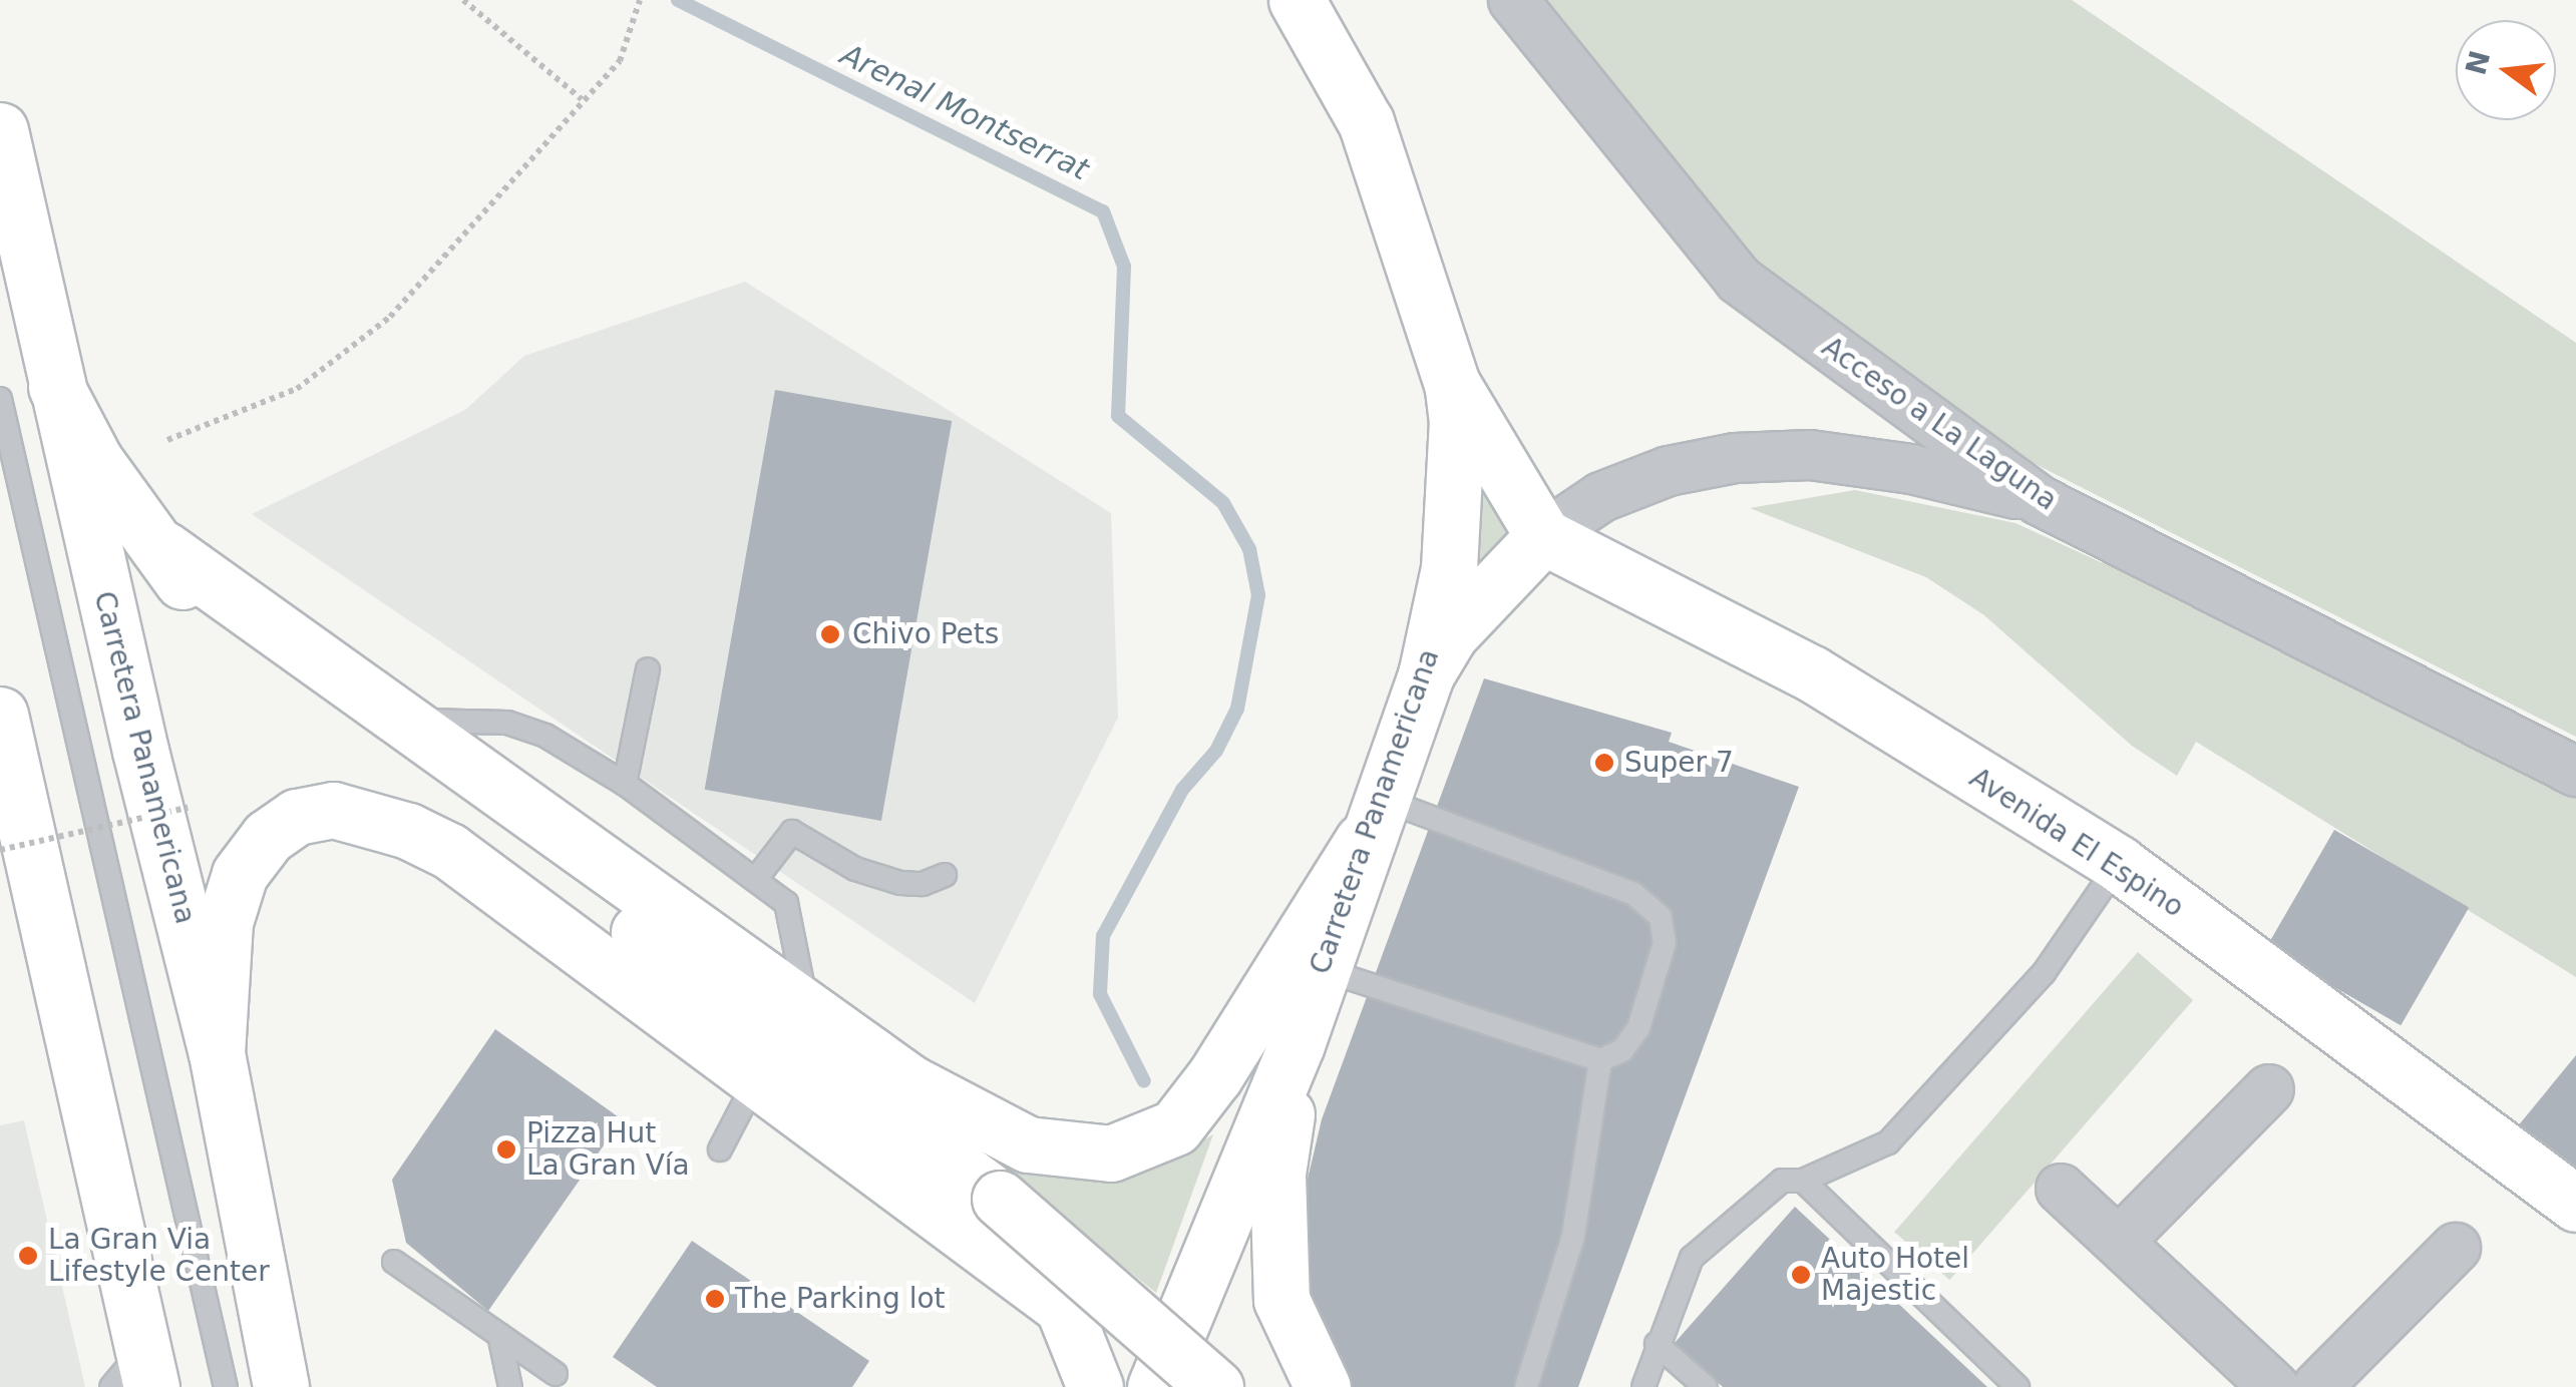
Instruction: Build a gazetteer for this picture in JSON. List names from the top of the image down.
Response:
{
  "streets": {
    "main road": ["Carretera Panamericana", "Avenida El Espino"],
    "street": ["Acceso a La Laguna"]
  },
  "water": ["Arenal Montserrat"],
  "places": [
    "Chivo Pets",
    "Super 7",
    "Pizza Hut La Gran Vía",
    "La Gran Via Lifestyle Center",
    "Auto Hotel Majestic",
    "The Parking lot"
  ],
  "north": "left"
}
